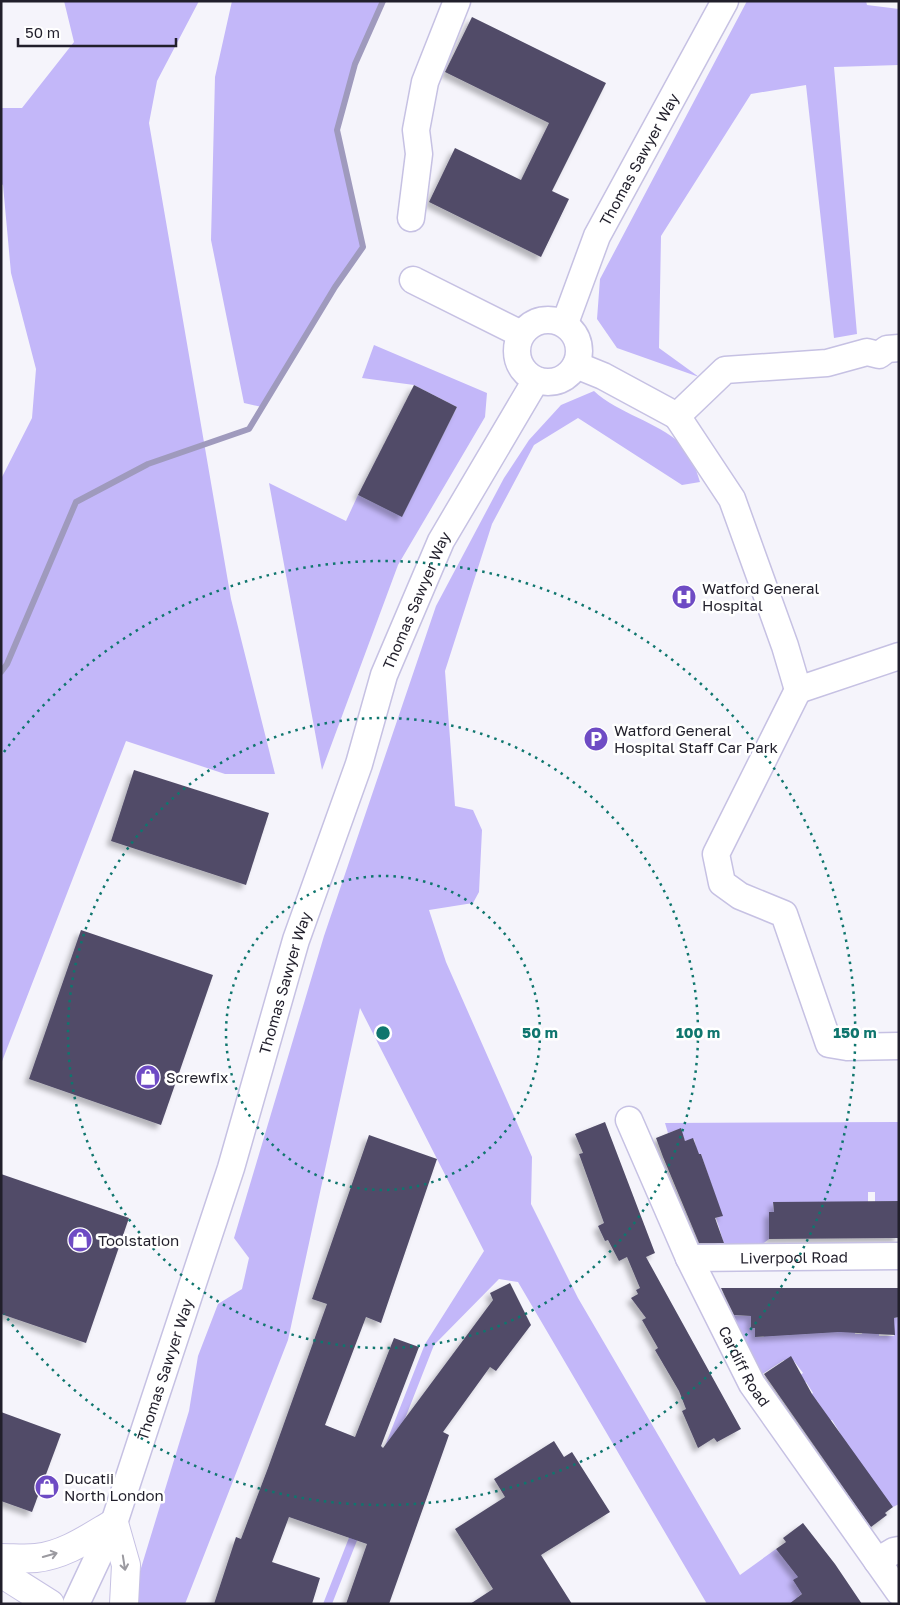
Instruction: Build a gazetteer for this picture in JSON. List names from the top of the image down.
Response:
{
  "streets": {
    "street": ["Thomas Sawyer Way", "Liverpool Road", "Cardiff Road"]
  },
  "crossings": [
    ["Liverpool Road", "Cardiff Road"]
  ],
  "places": {
    "hospital": ["Watford General Hospital"],
    "parking": ["Watford General Hospital Staff Car Park"],
    "shop": ["Screwfix", "Toolstation", "Ducatii North London"]
  },
  "scale_bar": "50 m",
  "rings": ["50 m", "100 m", "150 m"]
}
